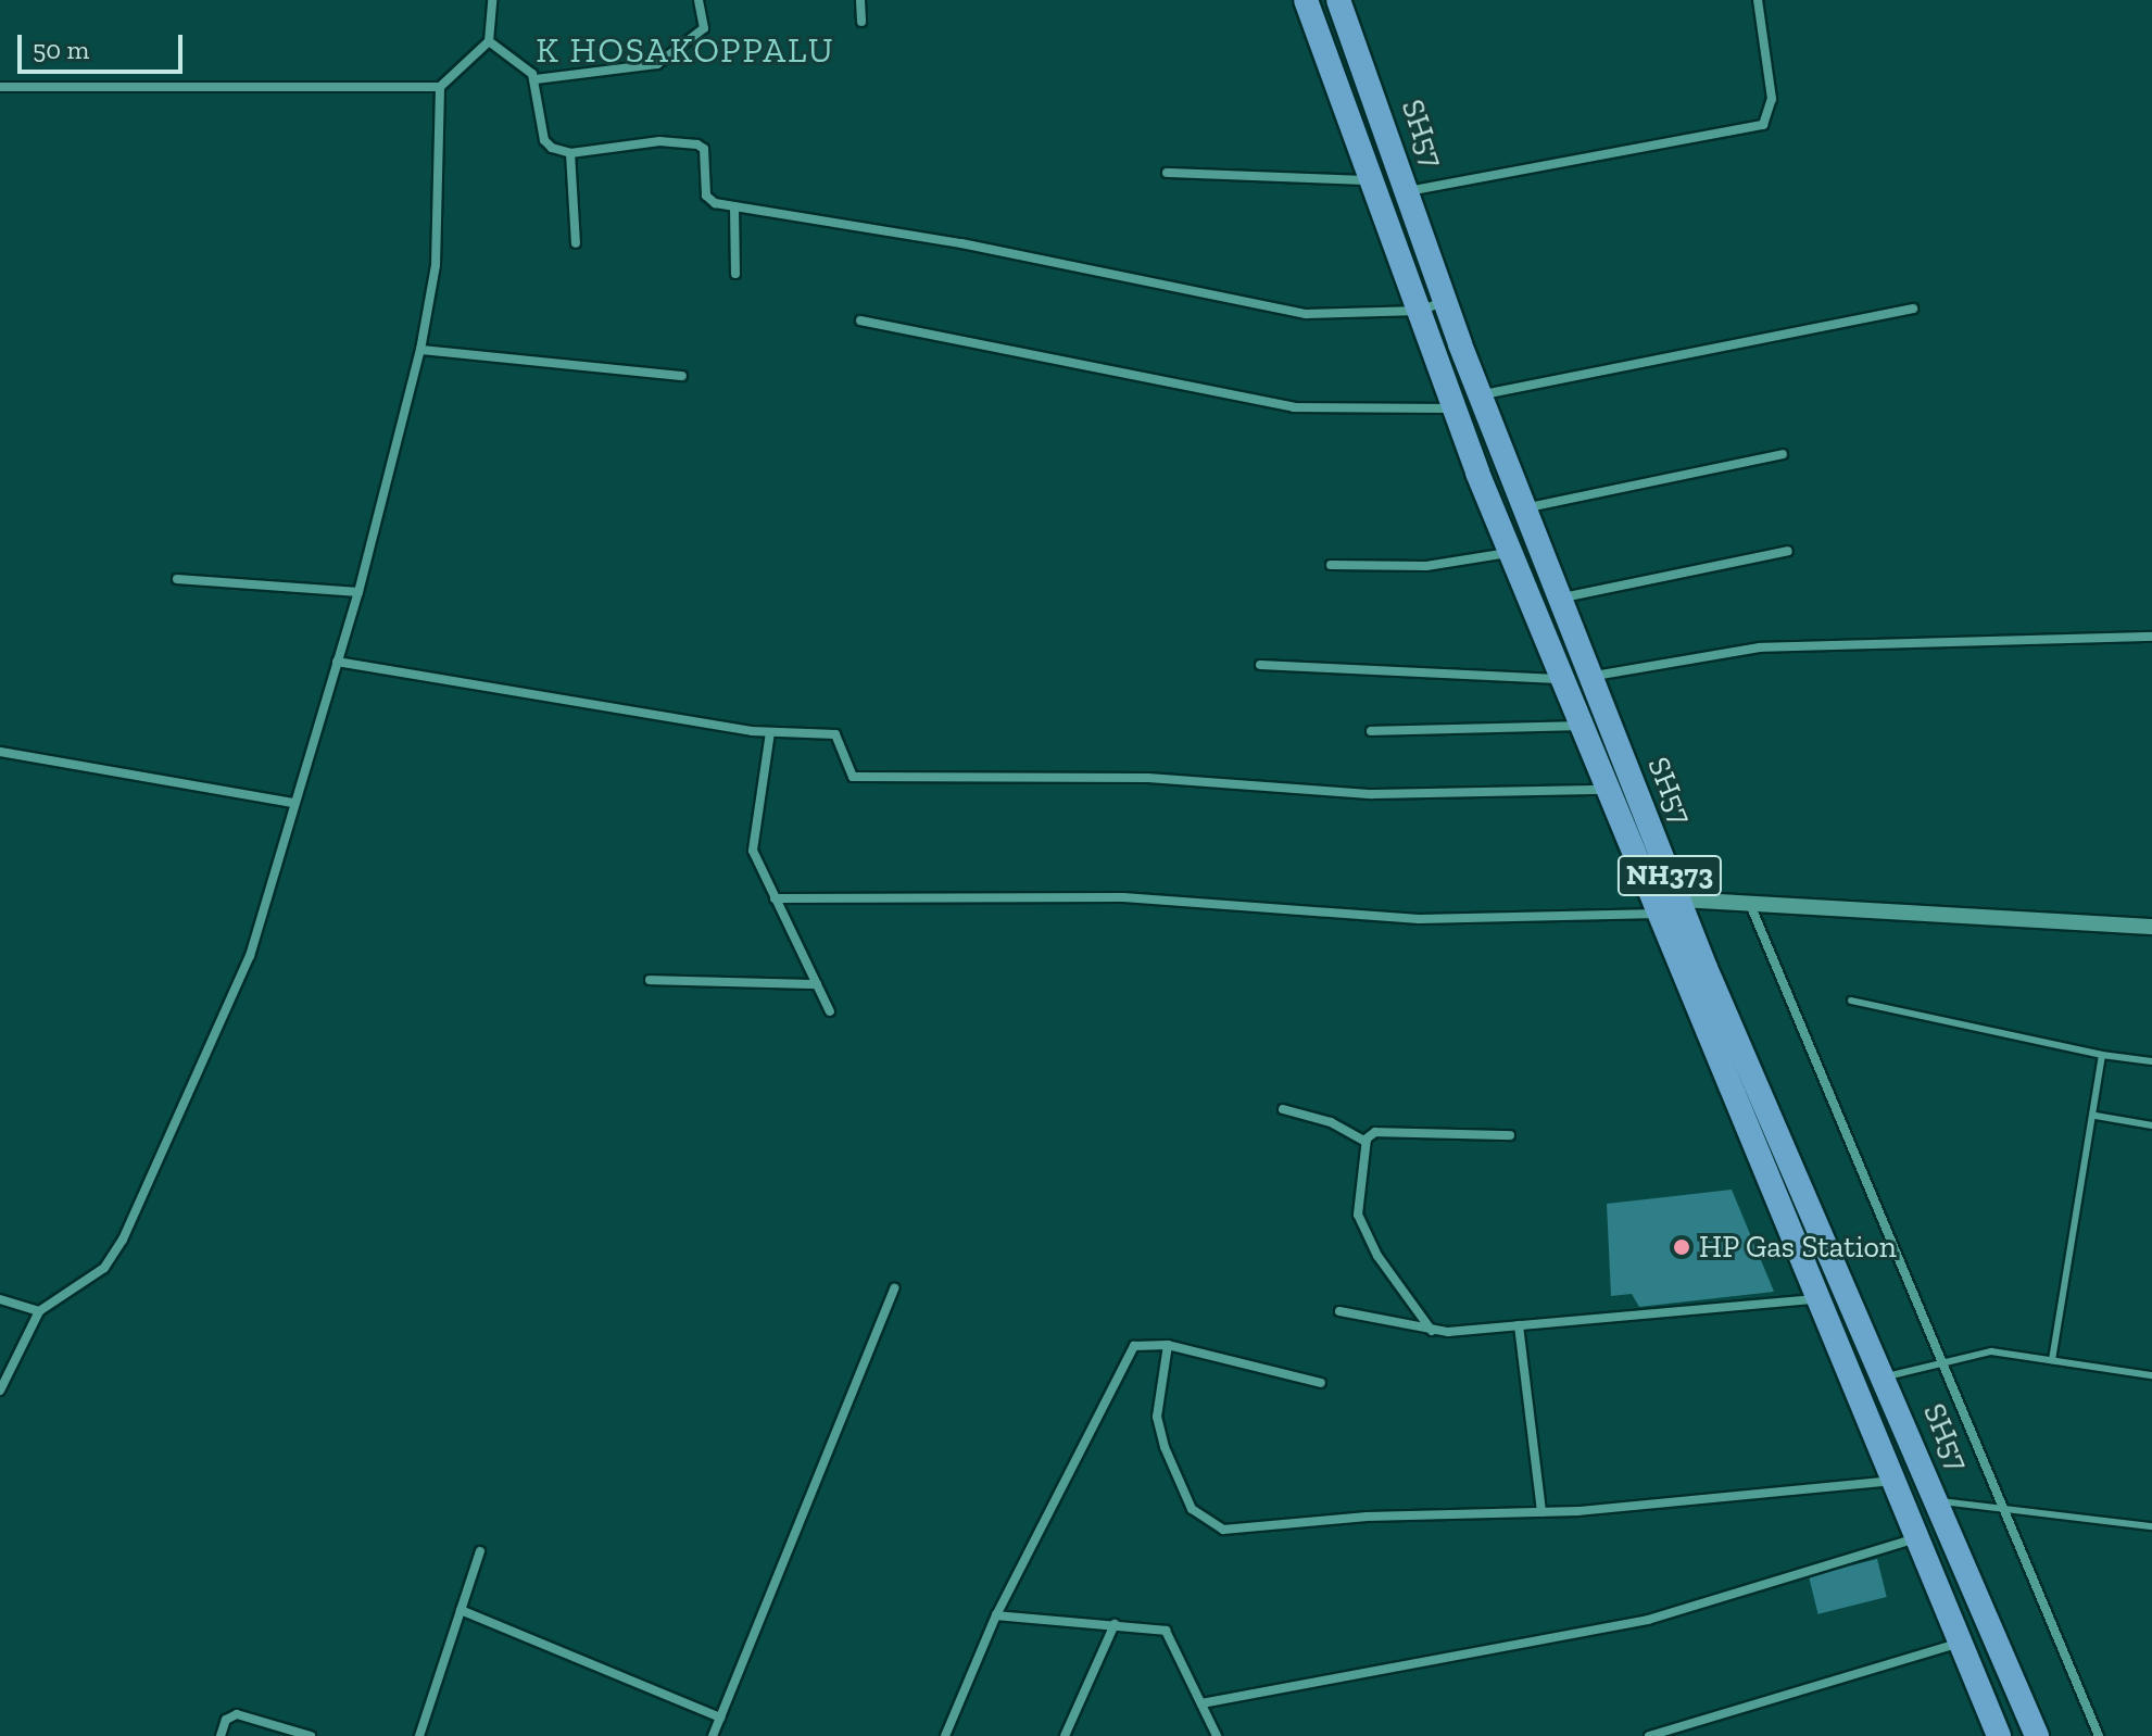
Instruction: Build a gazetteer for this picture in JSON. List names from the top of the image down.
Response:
{
  "streets": {
    "highway": ["SH57", "NH373"]
  },
  "districts": ["K HOSAKOPPALU"],
  "places": ["HP Gas Station"],
  "scale_bar": "50 m"
}
